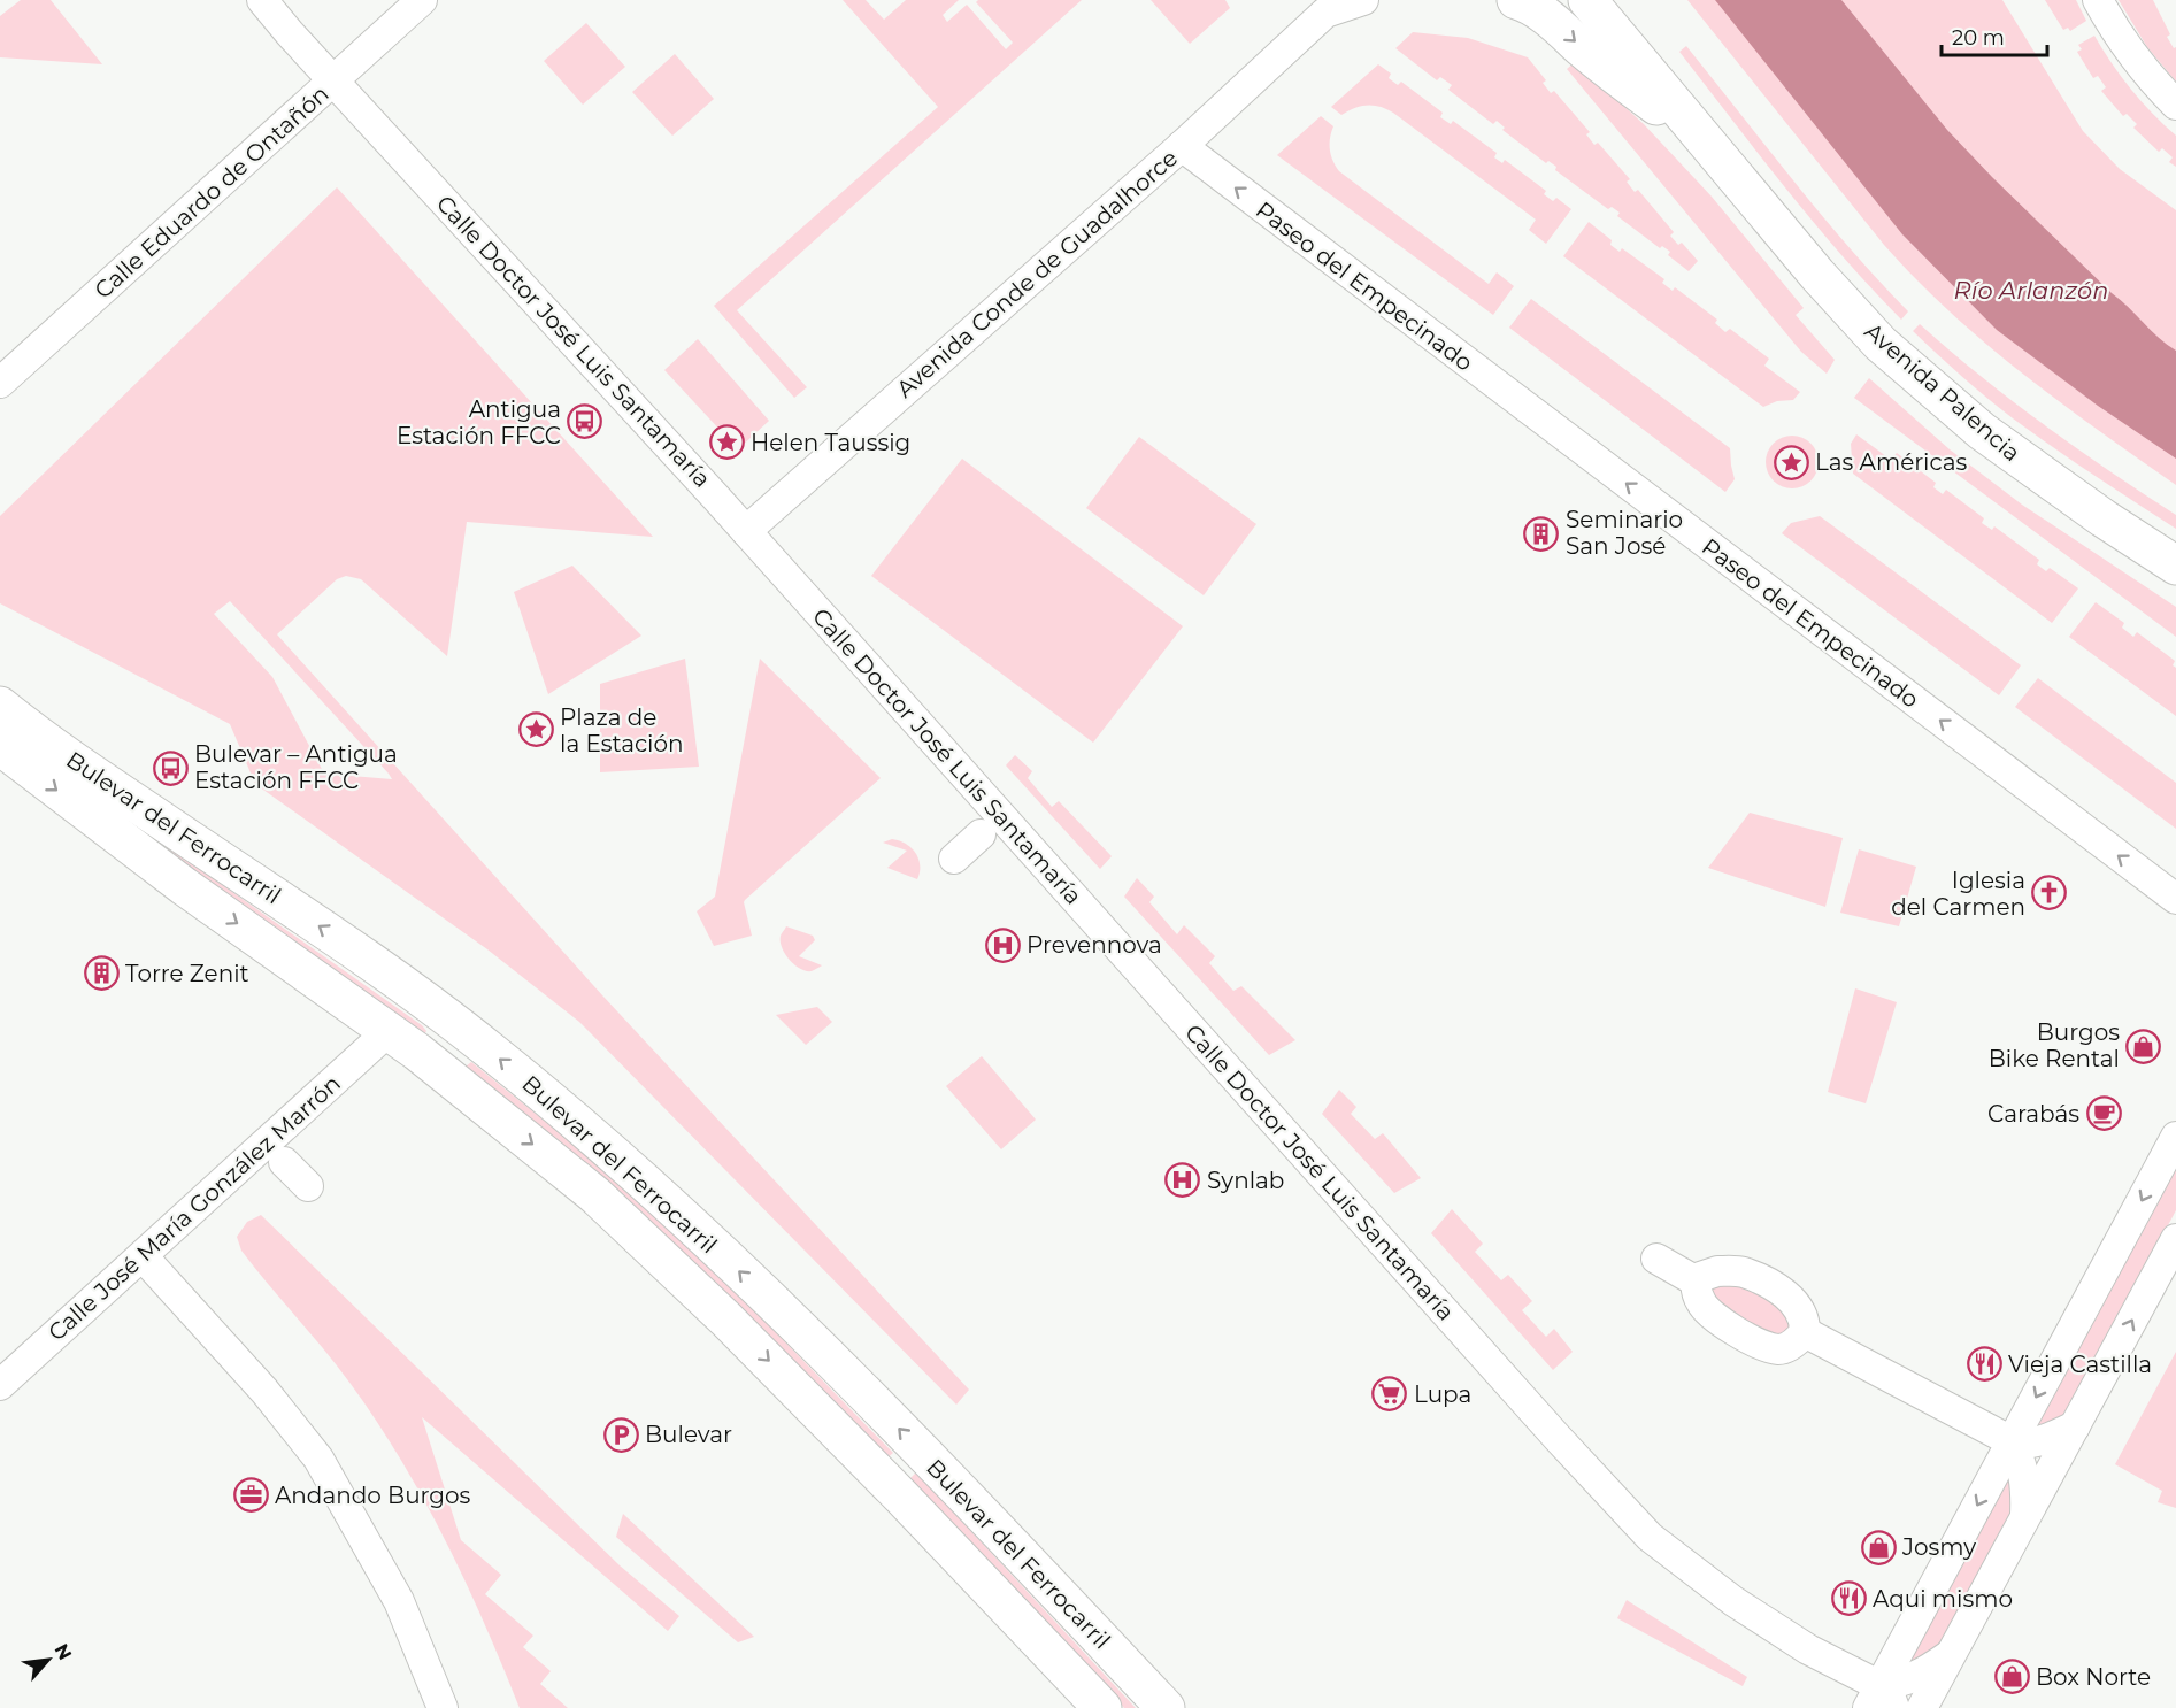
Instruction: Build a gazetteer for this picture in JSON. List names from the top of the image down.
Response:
{
  "streets": {
    "main road": ["Avenida Palencia", "Bulevar del Ferrocarril"],
    "street": [
      "Calle Eduardo de Ontañón",
      "Avenida Conde de Guadalhorce",
      "Paseo del Empecinado",
      "Calle Doctor José Luis Santamaría",
      "Calle José María González Marrón"
    ]
  },
  "crossings": [
    ["Calle Eduardo de Ontañón", "Calle Doctor José Luis Santamaría"],
    ["Avenida Conde de Guadalhorce", "Paseo del Empecinado"],
    ["Avenida Conde de Guadalhorce", "Calle Doctor José Luis Santamaría"],
    ["Bulevar del Ferrocarril", "Calle José María González Marrón"]
  ],
  "one_way": ["Paseo del Empecinado"],
  "water": ["Río Arlanzón"],
  "places": {
    "bus stop": ["Antigua Estación FFCC", "Bulevar – Antigua Estación FFCC"],
    "place": ["Helen Taussig", "Las Américas", "Plaza de la Estación"],
    "building": ["Seminario San José", "Torre Zenit"],
    "church": ["Iglesia del Carmen"],
    "hospital": ["Prevennova", "Synlab"],
    "shop": ["Burgos Bike Rental", "Josmy", "Box Norte"],
    "cafe": ["Carabás"],
    "restaurant": ["Vieja Castilla", "Aqui mismo"],
    "supermarket": ["Lupa"],
    "parking": ["Bulevar"],
    "office": ["Andando Burgos"]
  },
  "scale_bar": "20 m",
  "north": "top right"
}
